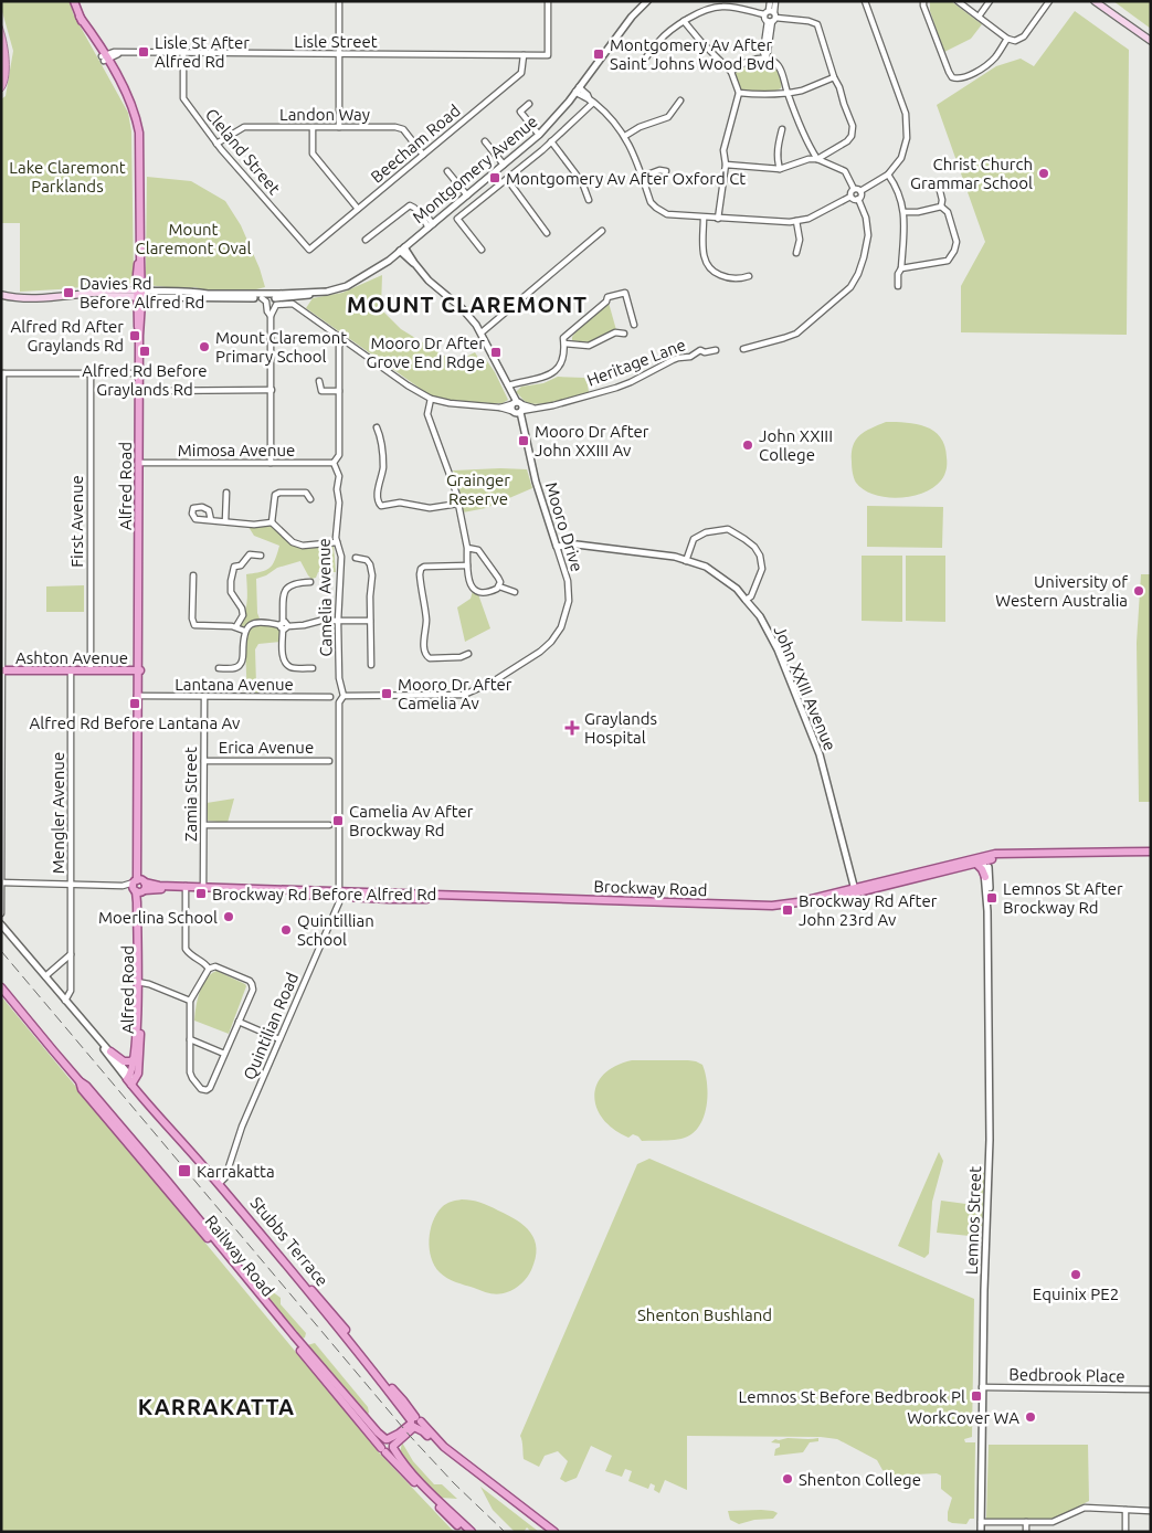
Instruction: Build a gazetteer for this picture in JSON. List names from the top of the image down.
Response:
{
  "streets": {
    "main road": [
      "Alfred Road",
      "Ashton Avenue",
      "Brockway Road",
      "Stubbs Terrace",
      "Railway Road"
    ],
    "street": [
      "Lisle Street",
      "Landon Way",
      "Beecham Road",
      "Cleland Street",
      "Montgomery Avenue",
      "Heritage Lane",
      "Mimosa Avenue",
      "First Avenue",
      "Mooro Drive",
      "Camelia Avenue",
      "Lantana Avenue",
      "John XXIII Avenue",
      "Erica Avenue",
      "Zamia Street",
      "Mengler Avenue",
      "Quintilian Road",
      "Lemnos Street",
      "Bedbrook Place"
    ]
  },
  "crossings": [
    ["Lisle Street", "Beecham Road"],
    ["Lisle Street", "Cleland Street"],
    ["Lisle Street", "Alfred Road"],
    ["Landon Way", "Beecham Road"],
    ["Landon Way", "Cleland Street"],
    ["Beecham Road", "Cleland Street"],
    ["Montgomery Avenue", "Alfred Road"],
    ["Montgomery Avenue", "Mooro Drive"],
    ["Heritage Lane", "Mooro Drive"],
    ["Heritage Lane", "Camelia Avenue"],
    ["Mimosa Avenue", "Alfred Road"],
    ["Mimosa Avenue", "Camelia Avenue"],
    ["Alfred Road", "Ashton Avenue"],
    ["Alfred Road", "Lantana Avenue"],
    ["Alfred Road", "Brockway Road"],
    ["Alfred Road", "Stubbs Terrace"],
    ["First Avenue", "Ashton Avenue"],
    ["Mooro Drive", "Camelia Avenue"],
    ["Mooro Drive", "John XXIII Avenue"],
    ["Camelia Avenue", "Brockway Road"],
    ["Camelia Avenue", "Quintilian Road"],
    ["Ashton Avenue", "Mengler Avenue"],
    ["Lantana Avenue", "Zamia Street"],
    ["John XXIII Avenue", "Brockway Road"],
    ["Erica Avenue", "Zamia Street"],
    ["Zamia Street", "Brockway Road"],
    ["Mengler Avenue", "Brockway Road"],
    ["Mengler Avenue", "Stubbs Terrace"],
    ["Brockway Road", "Quintilian Road"],
    ["Brockway Road", "Lemnos Street"],
    ["Quintilian Road", "Stubbs Terrace"],
    ["Lemnos Street", "Bedbrook Place"]
  ],
  "districts": ["MOUNT CLAREMONT", "KARRAKATTA"],
  "parks": [
    "Lake Claremont Parklands",
    "Mount Claremont Oval",
    "Grainger Reserve",
    "Shenton Bushland"
  ],
  "places": {
    "transit": [
      "Lisle St After Alfred Rd",
      "Montgomery Av After Saint Johns Wood Bvd",
      "Montgomery Av After Oxford Ct",
      "Davies Rd Before Alfred Rd",
      "Alfred Rd After Graylands Rd",
      "Alfred Rd Before Graylands Rd",
      "Mooro Dr After Grove End Rdge",
      "Mooro Dr After John XXIII Av",
      "Mooro Dr After Camelia Av",
      "Alfred Rd Before Lantana Av",
      "Camelia Av After Brockway Rd",
      "Brockway Rd Before Alfred Rd",
      "Lemnos St After Brockway Rd",
      "Brockway Rd After John 23rd Av",
      "Karrakatta",
      "Lemnos St Before Bedbrook Pl"
    ],
    "other": [
      "Christ Church Grammar School",
      "Mount Claremont Primary School",
      "John XXIII College",
      "University of Western Australia",
      "Moerlina School",
      "Quintillian School",
      "Equinix PE2",
      "WorkCover WA",
      "Shenton College"
    ],
    "health": ["Graylands Hospital"]
  }
}
